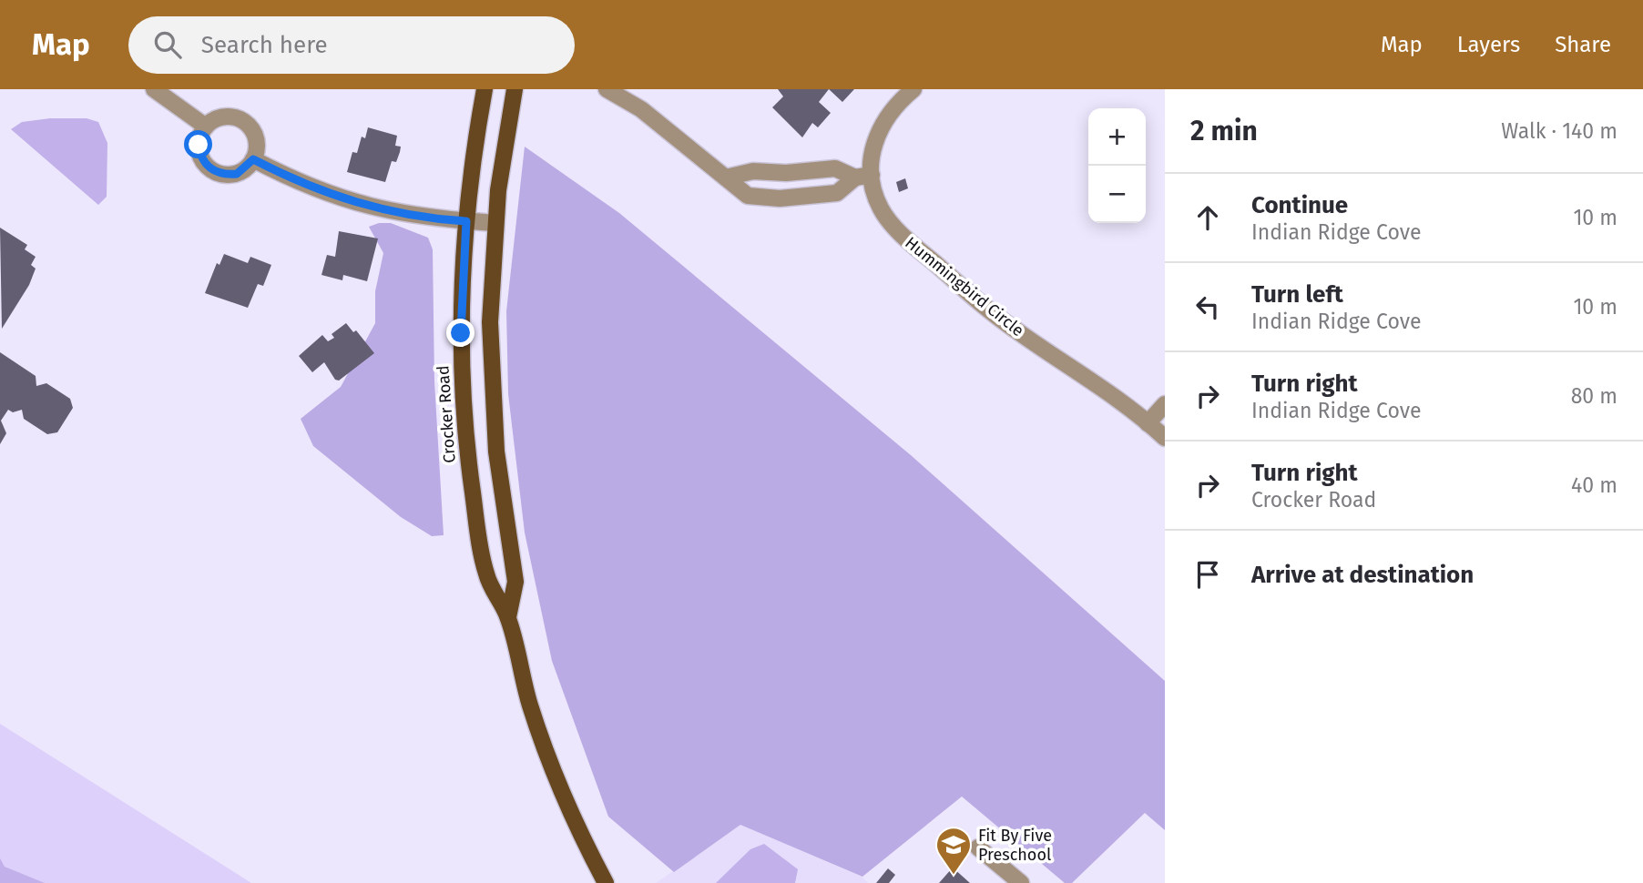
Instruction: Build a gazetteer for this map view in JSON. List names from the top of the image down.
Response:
{
  "streets": {
    "main road": ["Crocker Road"],
    "street": ["Hummingbird Circle"]
  },
  "places": {
    "school or university": ["Fit By Five Preschool"]
  },
  "page": {
    "header": "Map",
    "search": "Search here",
    "nav": ["Map", "Layers", "Share"],
    "heading": ["2 min", "Walk · 140 m"],
    "map_buttons": ["+", "−"],
    "list": [
      ["Continue", "Indian Ridge Cove", "10 m"],
      ["Turn left", "Indian Ridge Cove", "10 m"],
      ["Turn right", "Indian Ridge Cove", "80 m"],
      ["Turn right", "Crocker Road", "40 m"],
      "Arrive at destination"
    ]
  }
}
